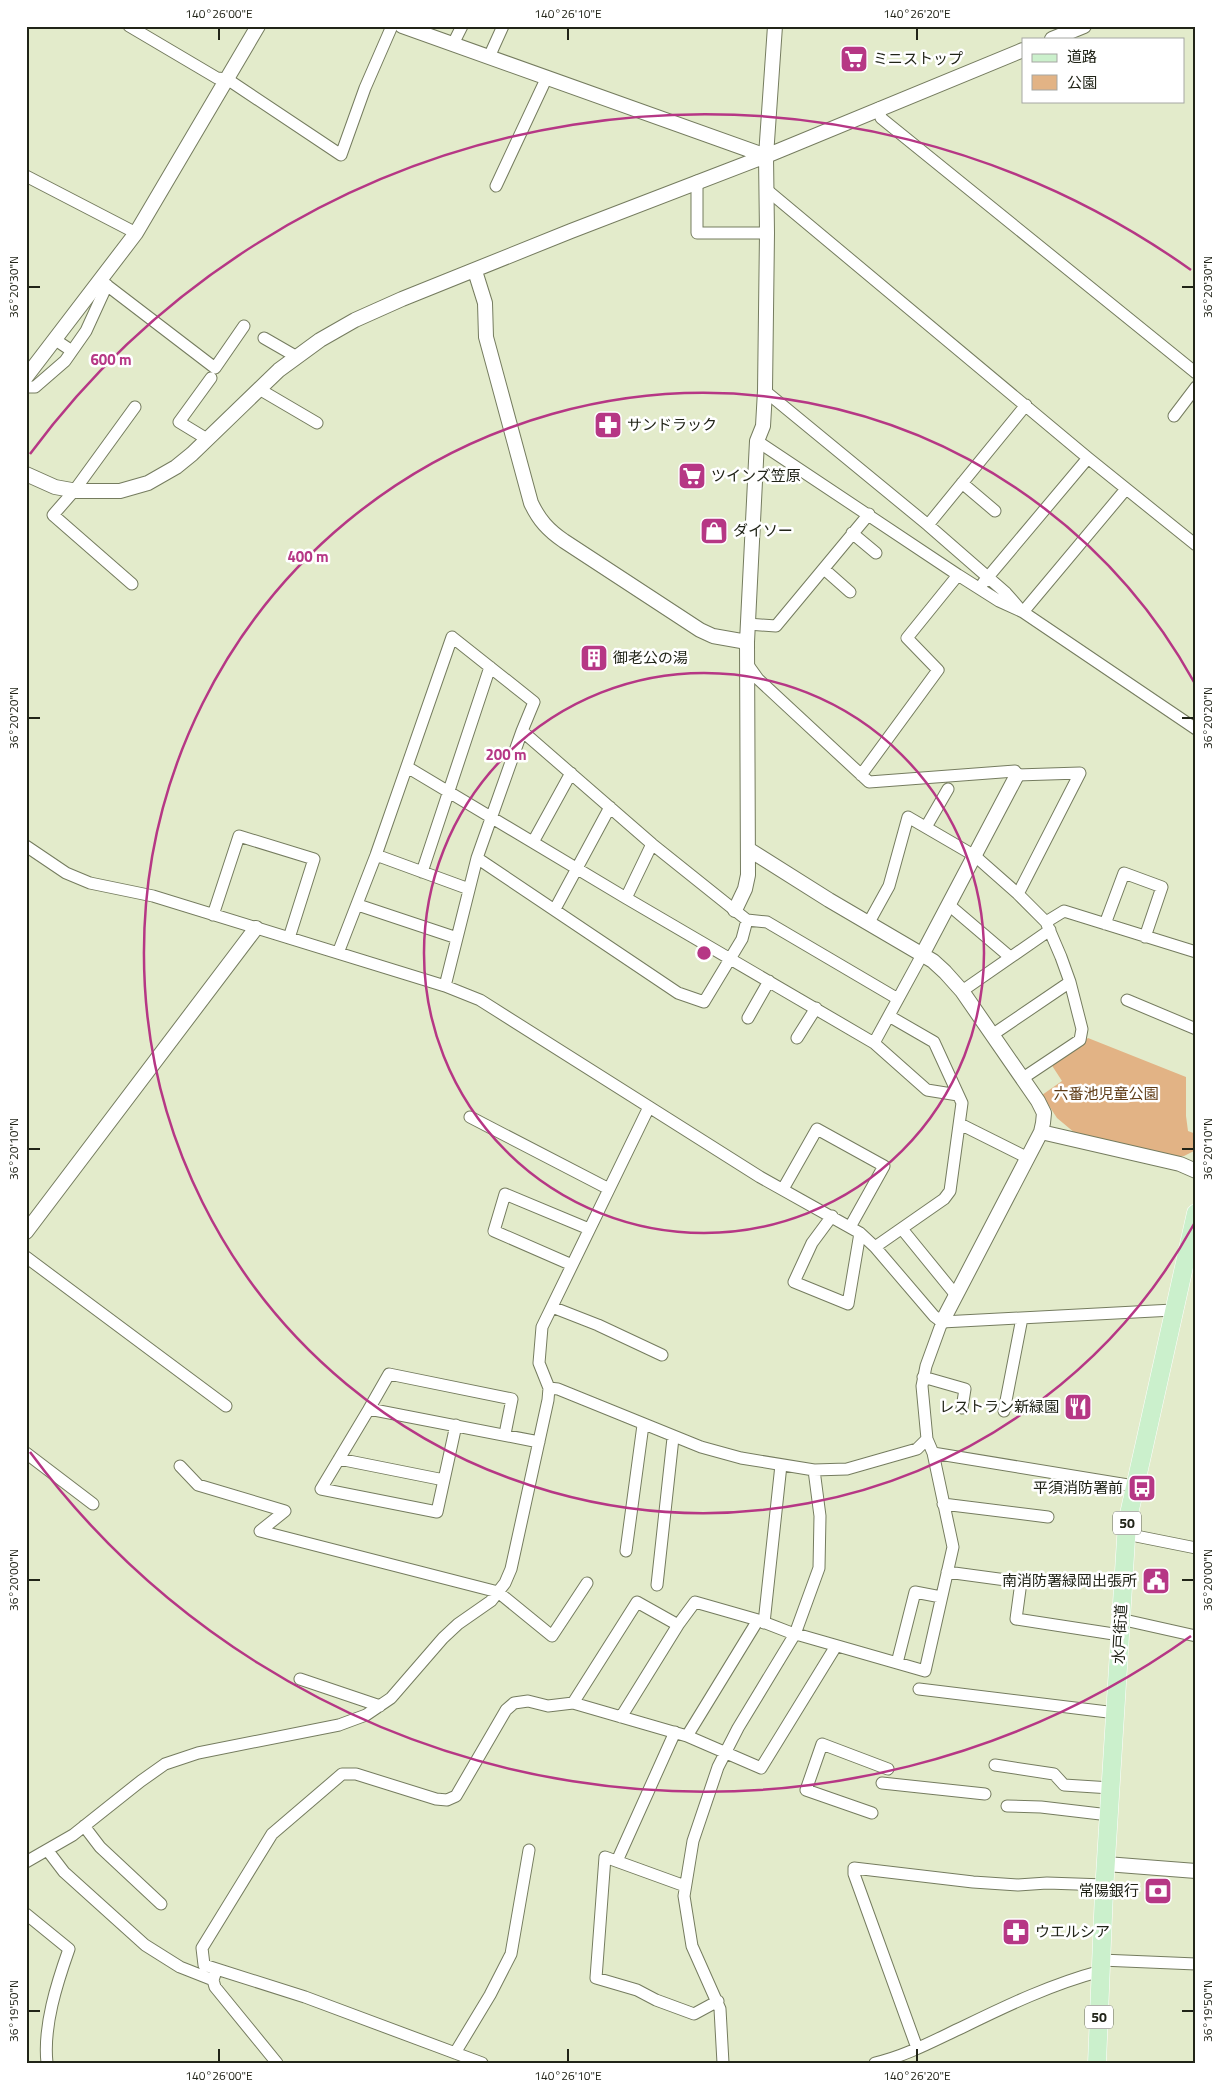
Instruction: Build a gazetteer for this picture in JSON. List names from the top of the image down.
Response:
{
  "streets": {
    "main road": ["50", "水戸街道"]
  },
  "parks": ["六番池児童公園"],
  "places": {
    "supermarket": ["ミニストップ", "ツインズ笠原"],
    "pharmacy": ["サンドラック", "ウエルシア"],
    "shop": ["ダイソー"],
    "building": ["御老公の湯"],
    "restaurant": ["レストラン新緑園"],
    "bus stop": ["平須消防署前"],
    "public building": ["南消防署緑岡出張所"],
    "bank": ["常陽銀行"]
  },
  "legend": ["道路", "公園"],
  "coordinates": [
    "140°26'00\"E",
    "140°26'10\"E",
    "140°26'20\"E",
    "36°20'30\"N",
    "36°20'20\"N",
    "36°20'10\"N",
    "36°20'00\"N",
    "36°19'50\"N"
  ],
  "rings": ["600 m", "400 m", "200 m"]
}
